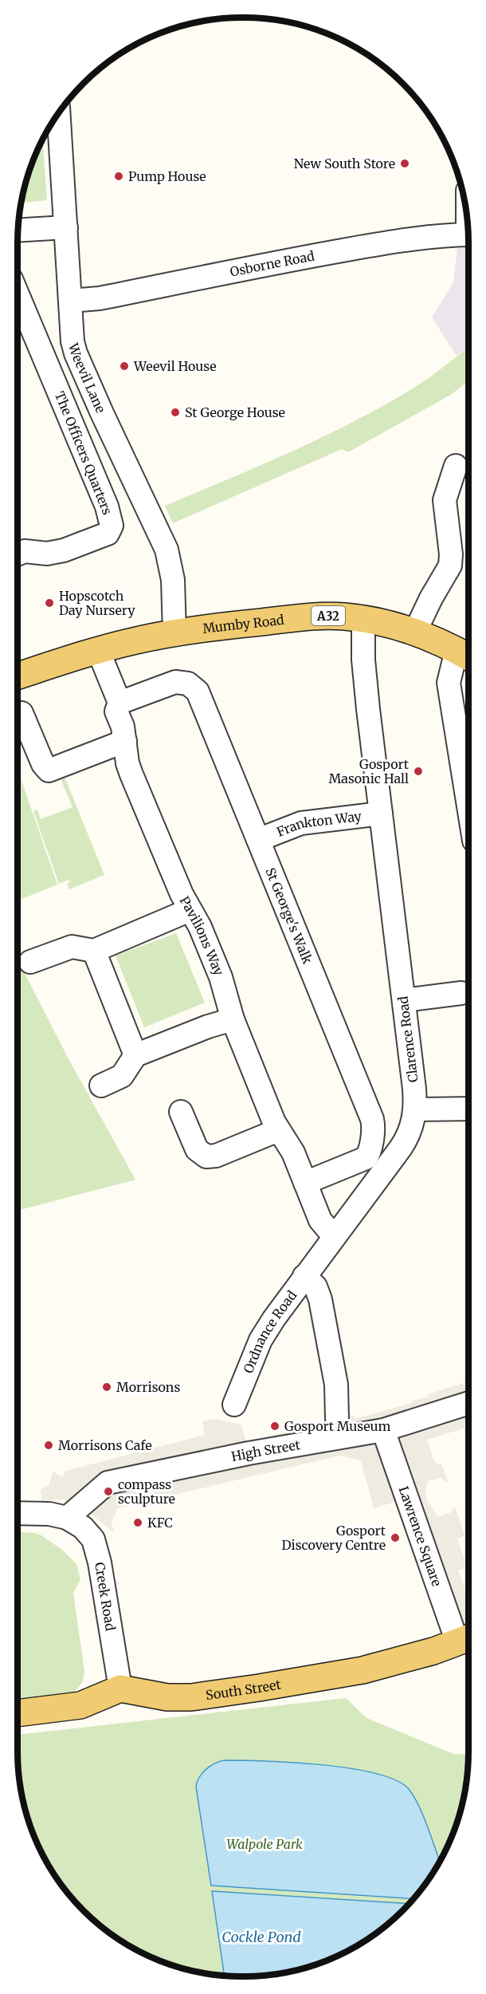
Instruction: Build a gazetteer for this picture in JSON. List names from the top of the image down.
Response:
{
  "streets": {
    "main road": ["A32", "Mumby Road", "South Street"],
    "street": [
      "Osborne Road",
      "Weevil Lane",
      "The Officers Quarters",
      "Frankton Way",
      "St George's Walk",
      "Pavilions Way",
      "Clarence Road",
      "Ordnance Road",
      "High Street",
      "Lawrence Square",
      "Creek Road"
    ]
  },
  "crossings": [
    ["Osborne Road", "Weevil Lane"],
    ["Weevil Lane", "Mumby Road"],
    ["Mumby Road", "Pavilions Way"],
    ["Mumby Road", "Clarence Road"],
    ["Frankton Way", "St George's Walk"],
    ["Frankton Way", "Clarence Road"],
    ["St George's Walk", "Pavilions Way"],
    ["Pavilions Way", "Clarence Road"],
    ["Clarence Road", "Ordnance Road"],
    ["High Street", "Lawrence Square"],
    ["High Street", "Creek Road"],
    ["Lawrence Square", "South Street"],
    ["Creek Road", "South Street"]
  ],
  "water": ["Cockle Pond"],
  "parks": ["Walpole Park"],
  "places": [
    "New South Store",
    "Pump House",
    "Weevil House",
    "St George House",
    "Hopscotch Day Nursery",
    "Gosport Masonic Hall",
    "Morrisons",
    "Gosport Museum",
    "Morrisons Cafe",
    "compass sculpture",
    "KFC",
    "Gosport Discovery Centre"
  ]
}
